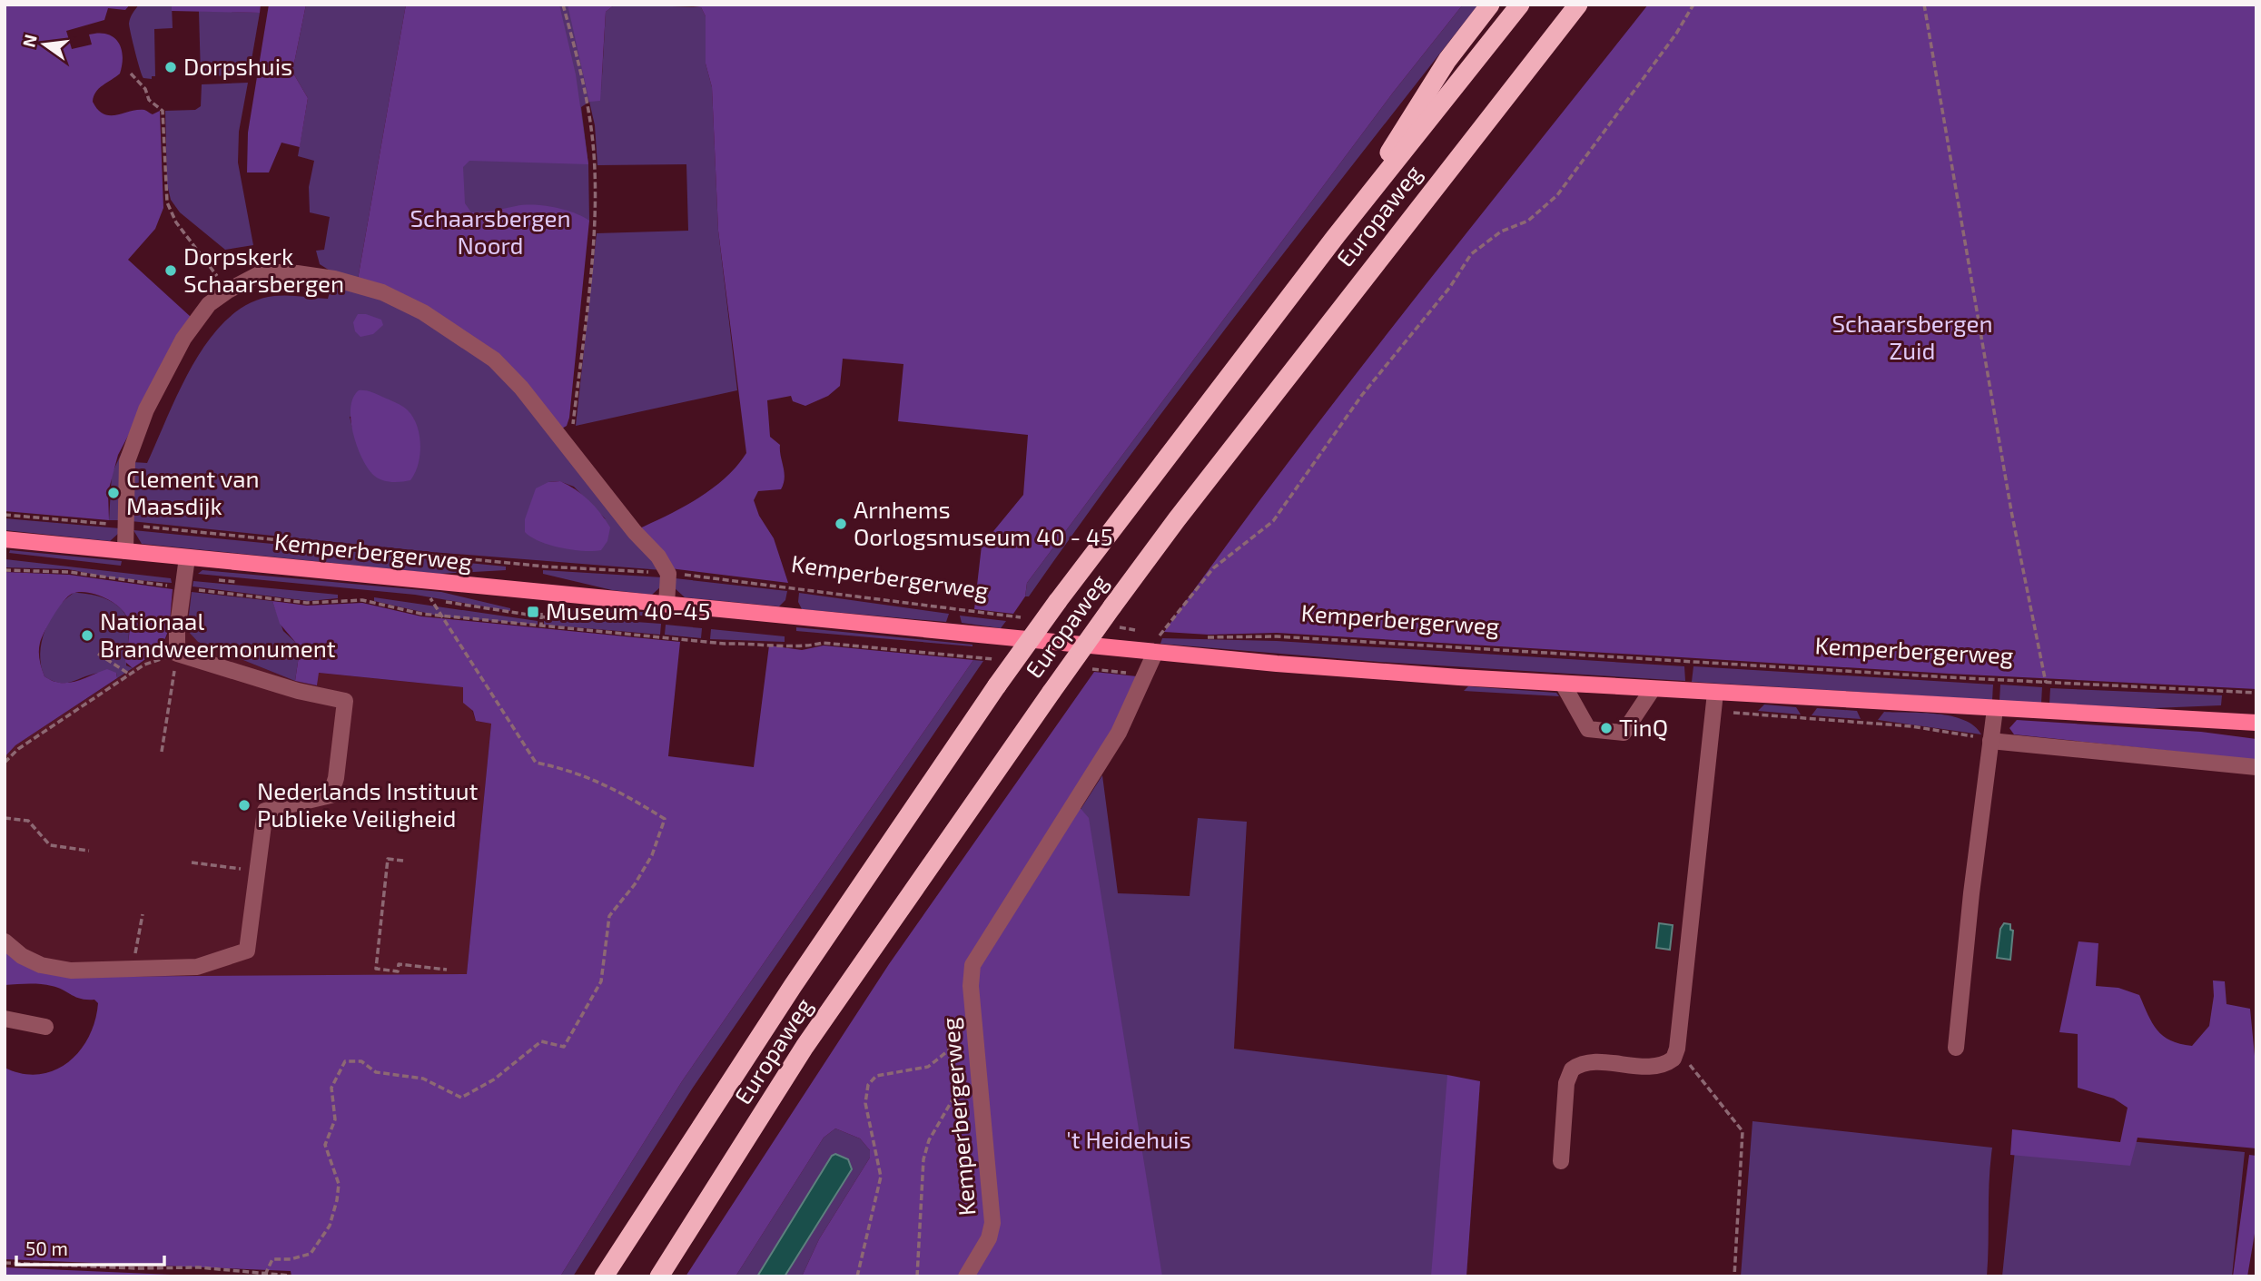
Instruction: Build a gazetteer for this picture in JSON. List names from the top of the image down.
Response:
{
  "streets": {
    "highway": ["Europaweg"],
    "main road": ["Kemperbergerweg"]
  },
  "parks": ["Schaarsbergen Noord", "Schaarsbergen Zuid", "'t Heidehuis"],
  "places": {
    "other": [
      "Dorpshuis",
      "Dorpskerk Schaarsbergen",
      "Clement van Maasdijk",
      "Arnhems Oorlogsmuseum 40 - 45",
      "Nationaal Brandweermonument",
      "TinQ",
      "Nederlands Instituut Publieke Veiligheid"
    ],
    "transit": ["Museum 40-45"]
  },
  "scale_bar": "50 m",
  "north": "left"
}
